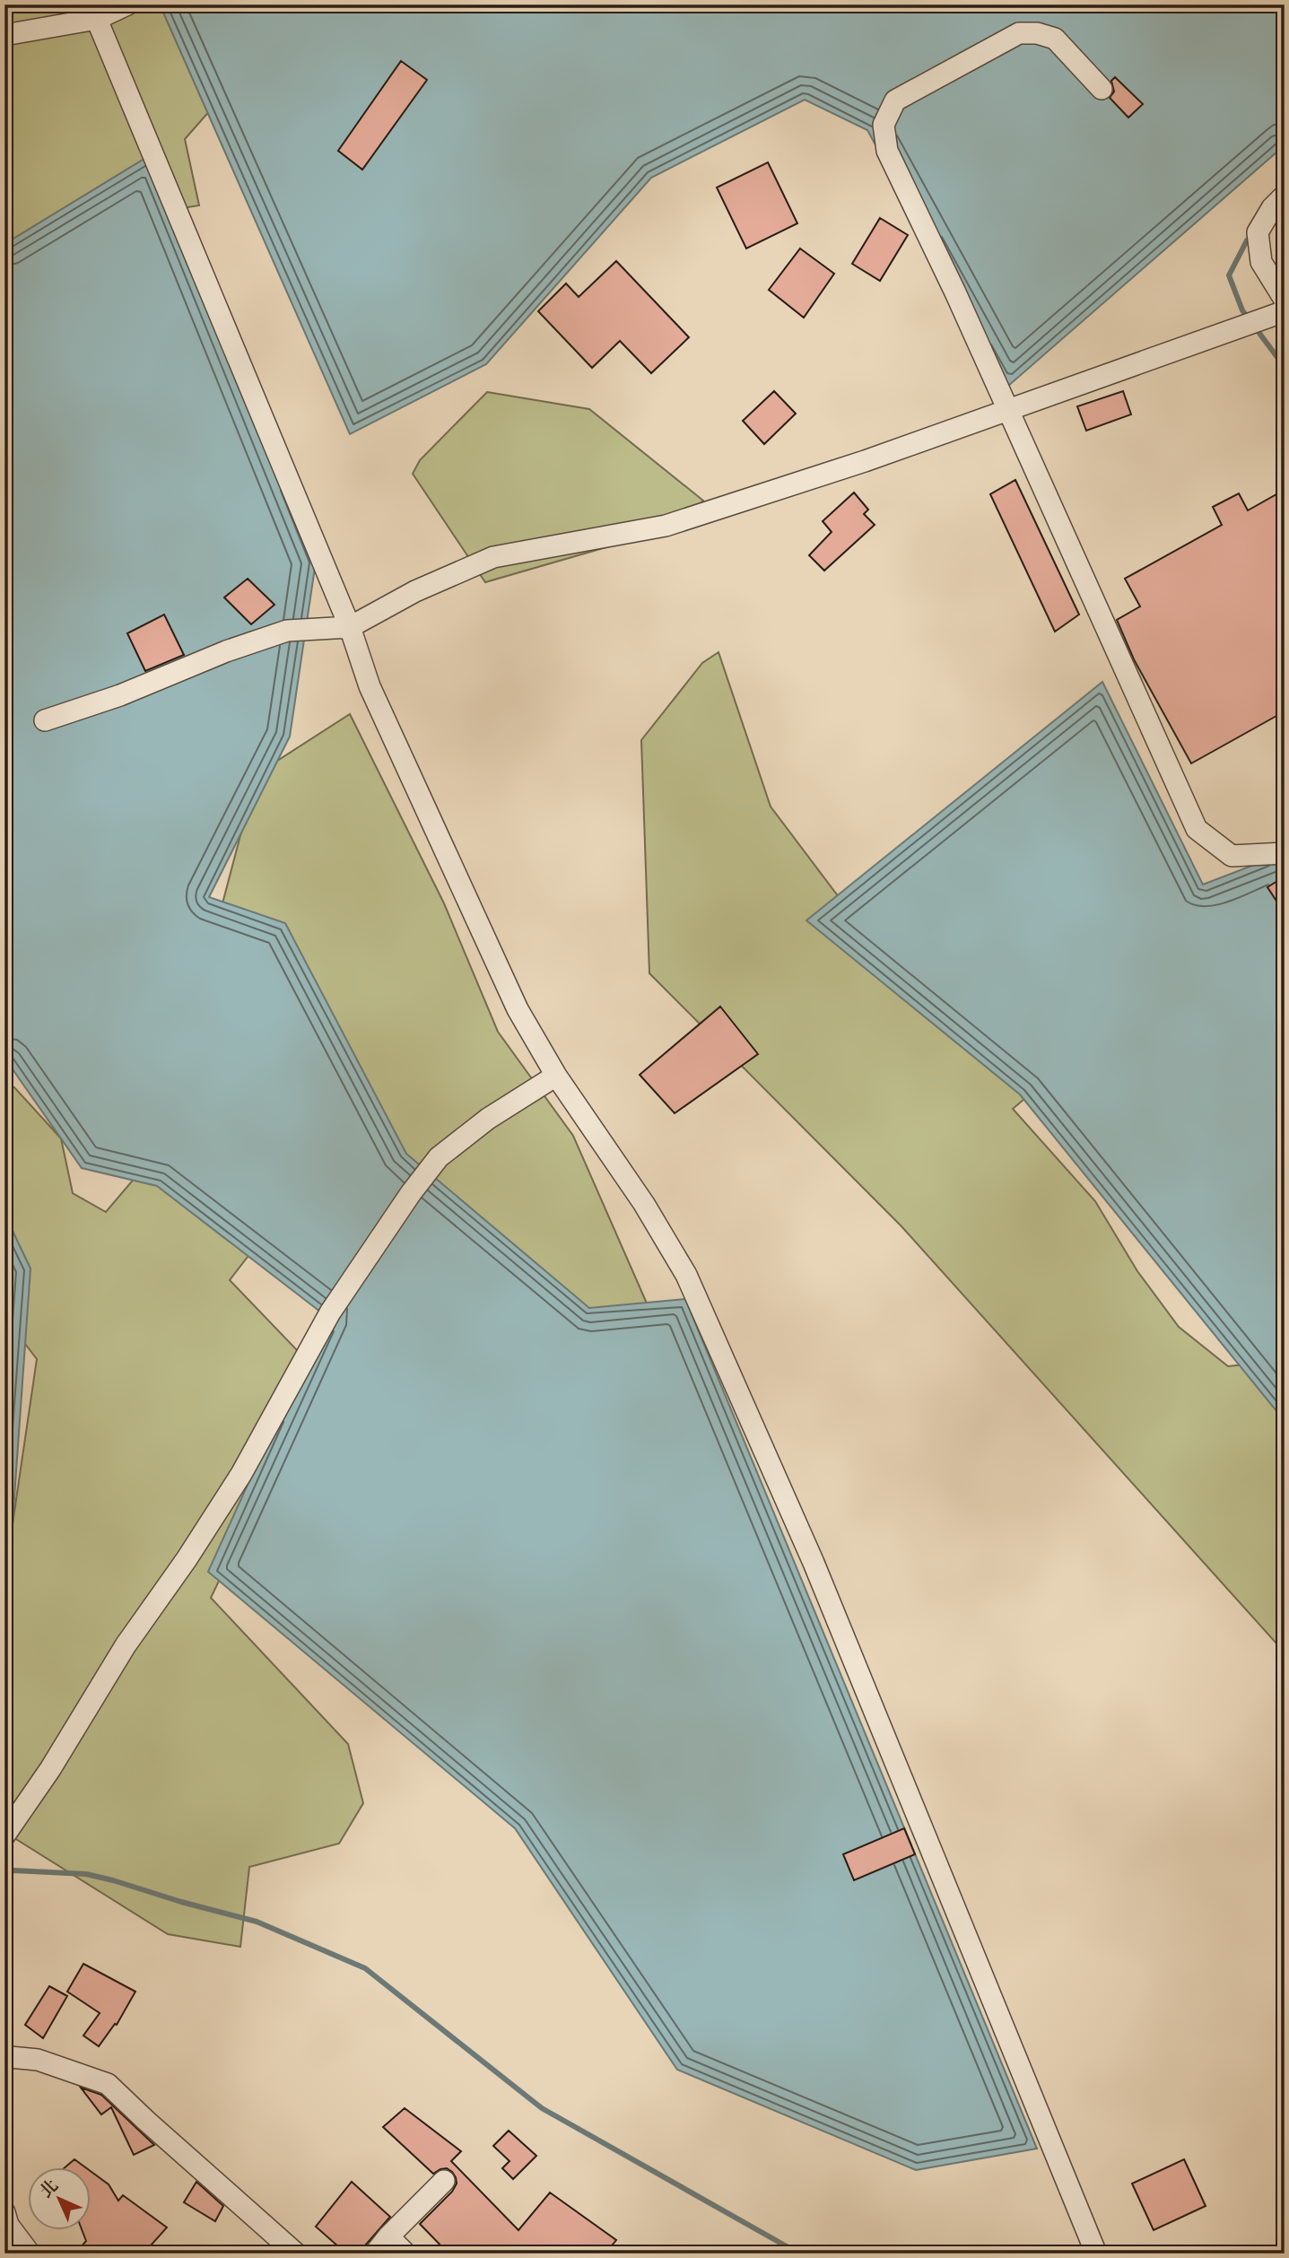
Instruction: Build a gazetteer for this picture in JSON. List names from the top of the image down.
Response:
{
  "north": "top left"
}
